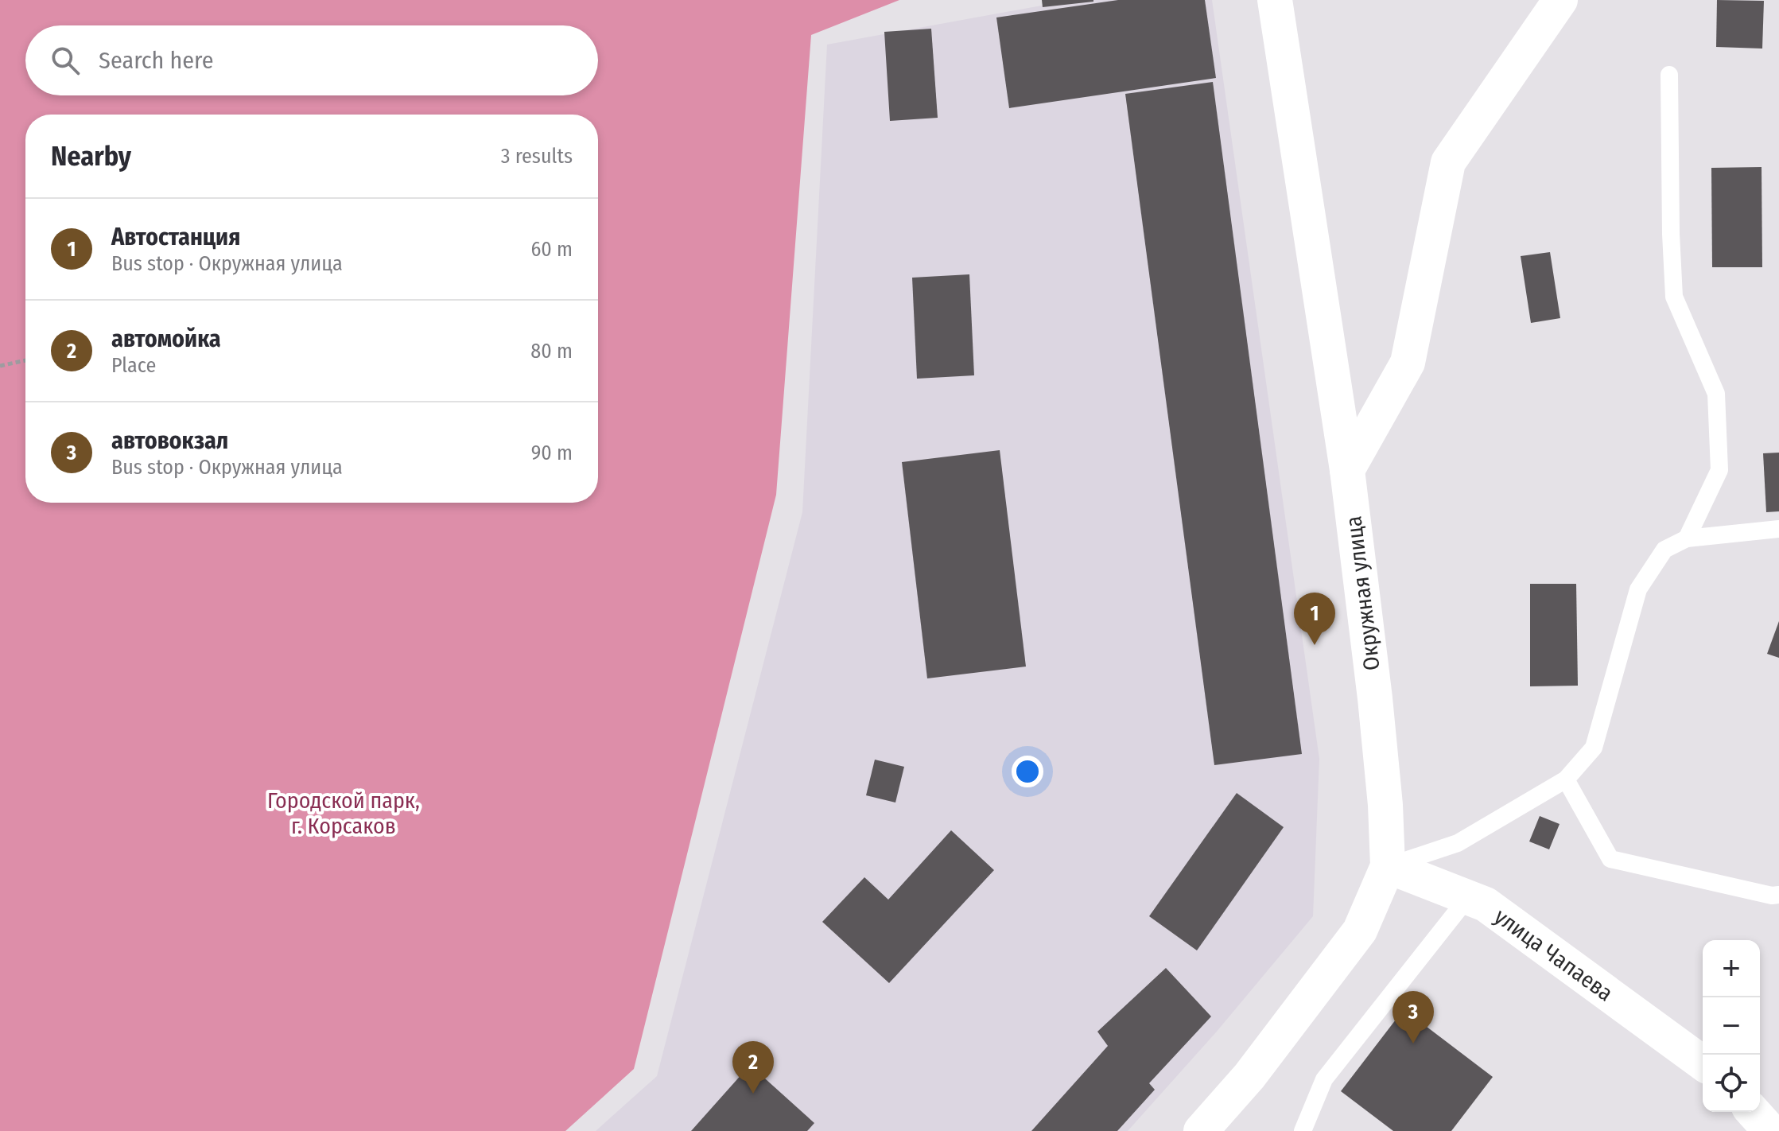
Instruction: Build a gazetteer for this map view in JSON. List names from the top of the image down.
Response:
{
  "streets": {
    "main road": ["Окружная улица", "улица Чапаева"]
  },
  "crossings": [
    ["Окружная улица", "улица Чапаева"]
  ],
  "parks": ["Городской парк, г. Корсаков"],
  "page": {
    "search": "Search here",
    "heading": ["Nearby", "3 results"],
    "list": [
      {
        "mark": "1",
        "name": "Автостанция",
        "note": "Bus stop · Окружная улица",
        "value": "60 m"
      },
      {
        "mark": "2",
        "name": "автомойка",
        "note": "Place",
        "value": "80 m"
      },
      {
        "mark": "3",
        "name": "автовокзал",
        "note": "Bus stop · Окружная улица",
        "value": "90 m"
      }
    ],
    "pins": ["1", "3", "2"],
    "map_buttons": ["+", "−"]
  }
}
